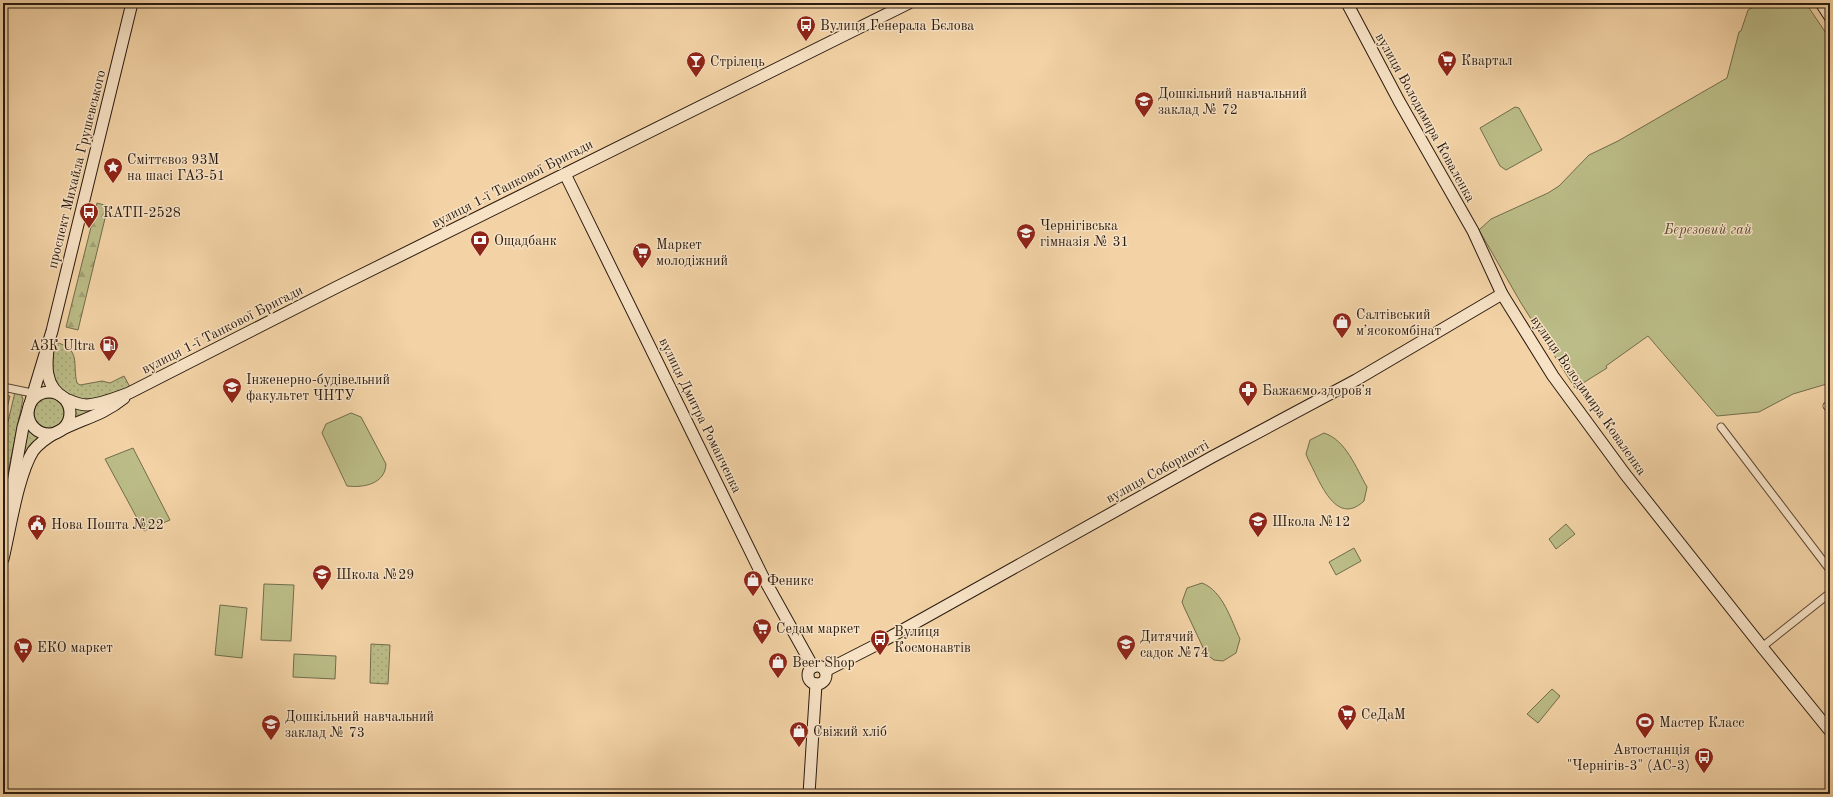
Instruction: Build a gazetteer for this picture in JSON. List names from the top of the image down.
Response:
{
  "streets": {
    "street": [
      "вулиця Володимира Коваленка",
      "проспект Михайла Грушевського",
      "вулиця 1-ї Танкової Бригади",
      "вулиця Дмитра Романченка",
      "вулиця Соборності"
    ]
  },
  "crossings": [
    ["вулиця Володимира Коваленка", "вулиця Соборності"],
    ["проспект Михайла Грушевського", "вулиця 1-ї Танкової Бригади"],
    ["вулиця 1-ї Танкової Бригади", "вулиця Дмитра Романченка"],
    ["вулиця Дмитра Романченка", "вулиця Соборності"]
  ],
  "parks": ["Березовий гай"],
  "places": {
    "bus stop": [
      "Вулиця Генерала Бєлова",
      "КАТП-2528",
      "Вулиця Космонавтів",
      "Автостанція \"Чернігів-3\" (АС-3)"
    ],
    "supermarket": [
      "Квартал",
      "Маркет молодіжний",
      "Седам маркет",
      "ЕКО маркет",
      "СеДаМ"
    ],
    "bar": ["Стрілець"],
    "school or university": [
      "Дошкільний навчальний заклад № 72",
      "Чернігівська гімназія № 31",
      "Інженерно-будівельний факультет ЧНТУ",
      "Школа №12",
      "Школа №29",
      "Дитячий садок №74",
      "Дошкільний навчальний заклад № 73"
    ],
    "place": ["Сміттєвоз 93М на шасі ГАЗ-51"],
    "bank": ["Ощадбанк"],
    "shop": [
      "Салтівський мʼясокомбінат",
      "Феникс",
      "Beer Shop",
      "Свіжий хліб"
    ],
    "fuel station": ["АЗК Ultra"],
    "pharmacy": ["Бажаємо здоровʼя"],
    "public building": ["Нова Пошта №22"],
    "sports": ["Мастер Класс"]
  }
}
